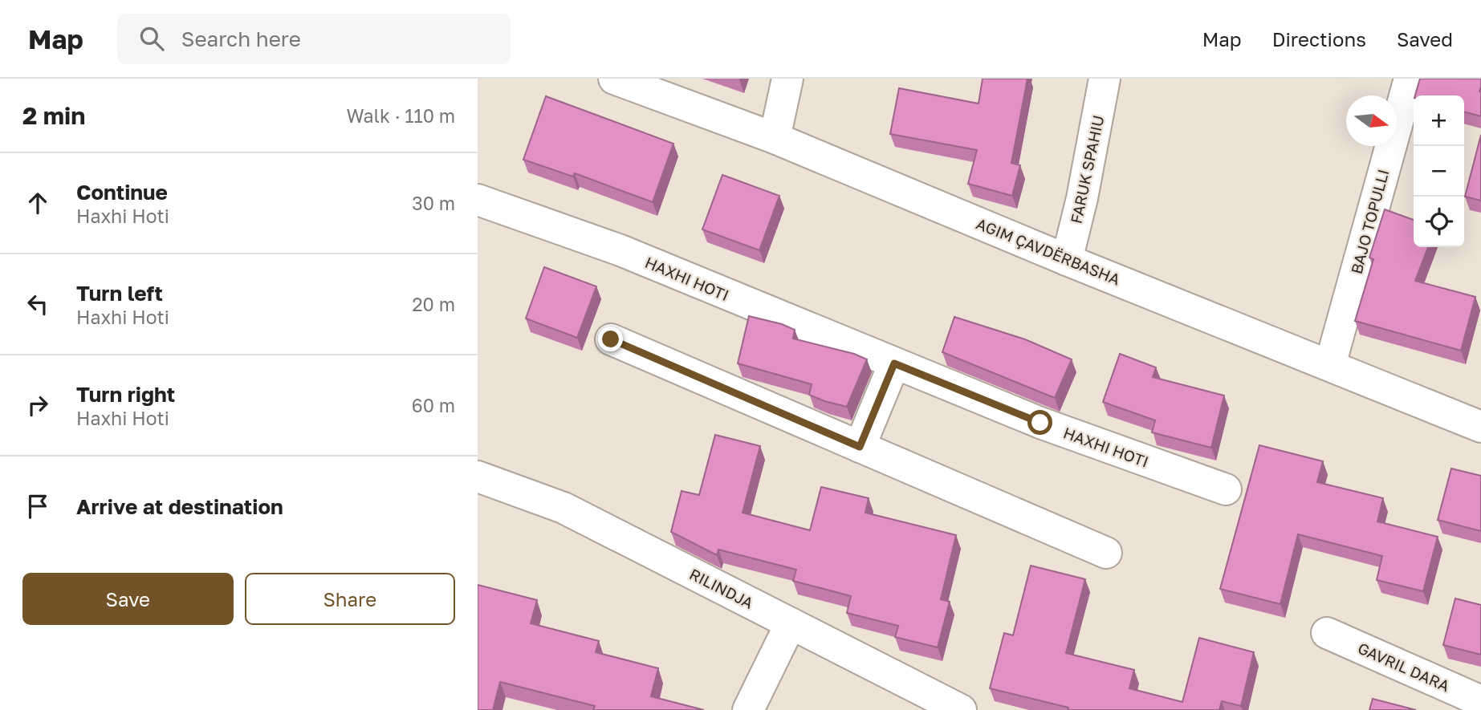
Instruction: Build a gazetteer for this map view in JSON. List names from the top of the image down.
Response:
{
  "streets": {
    "street": [
      "FARUK SPAHIU",
      "BAJO TOPULLI",
      "AGIM ÇAVDËRBASHA",
      "HAXHI HOTI",
      "RILINDJA",
      "GAVRIL DARA"
    ]
  },
  "crossings": [
    ["FARUK SPAHIU", "AGIM ÇAVDËRBASHA"],
    ["BAJO TOPULLI", "AGIM ÇAVDËRBASHA"]
  ],
  "north": "right",
  "page": {
    "header": "Map",
    "search": "Search here",
    "nav": ["Map", "Directions", "Saved"],
    "heading": ["2 min", "Walk · 110 m"],
    "map_buttons": ["+", "−"],
    "list": [
      ["Continue", "Haxhi Hoti", "30 m"],
      ["Turn left", "Haxhi Hoti", "20 m"],
      ["Turn right", "Haxhi Hoti", "60 m"],
      "Arrive at destination"
    ],
    "buttons": ["Save", "Share"]
  }
}
